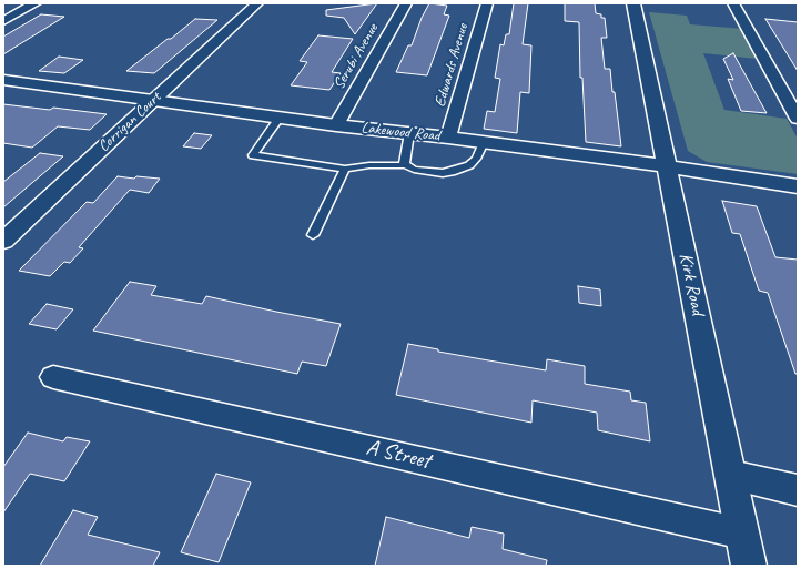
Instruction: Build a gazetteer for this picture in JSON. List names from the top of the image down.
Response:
{
  "streets": {
    "street": [
      "Serubi Avenue",
      "Edwards Avenue",
      "Corrigan Court",
      "Lakewood Road",
      "Kirk Road",
      "A Street"
    ]
  },
  "crossings": [
    ["Serubi Avenue", "Lakewood Road"],
    ["Edwards Avenue", "Lakewood Road"],
    ["Corrigan Court", "Lakewood Road"],
    ["Lakewood Road", "Kirk Road"],
    ["Kirk Road", "A Street"]
  ]
}
